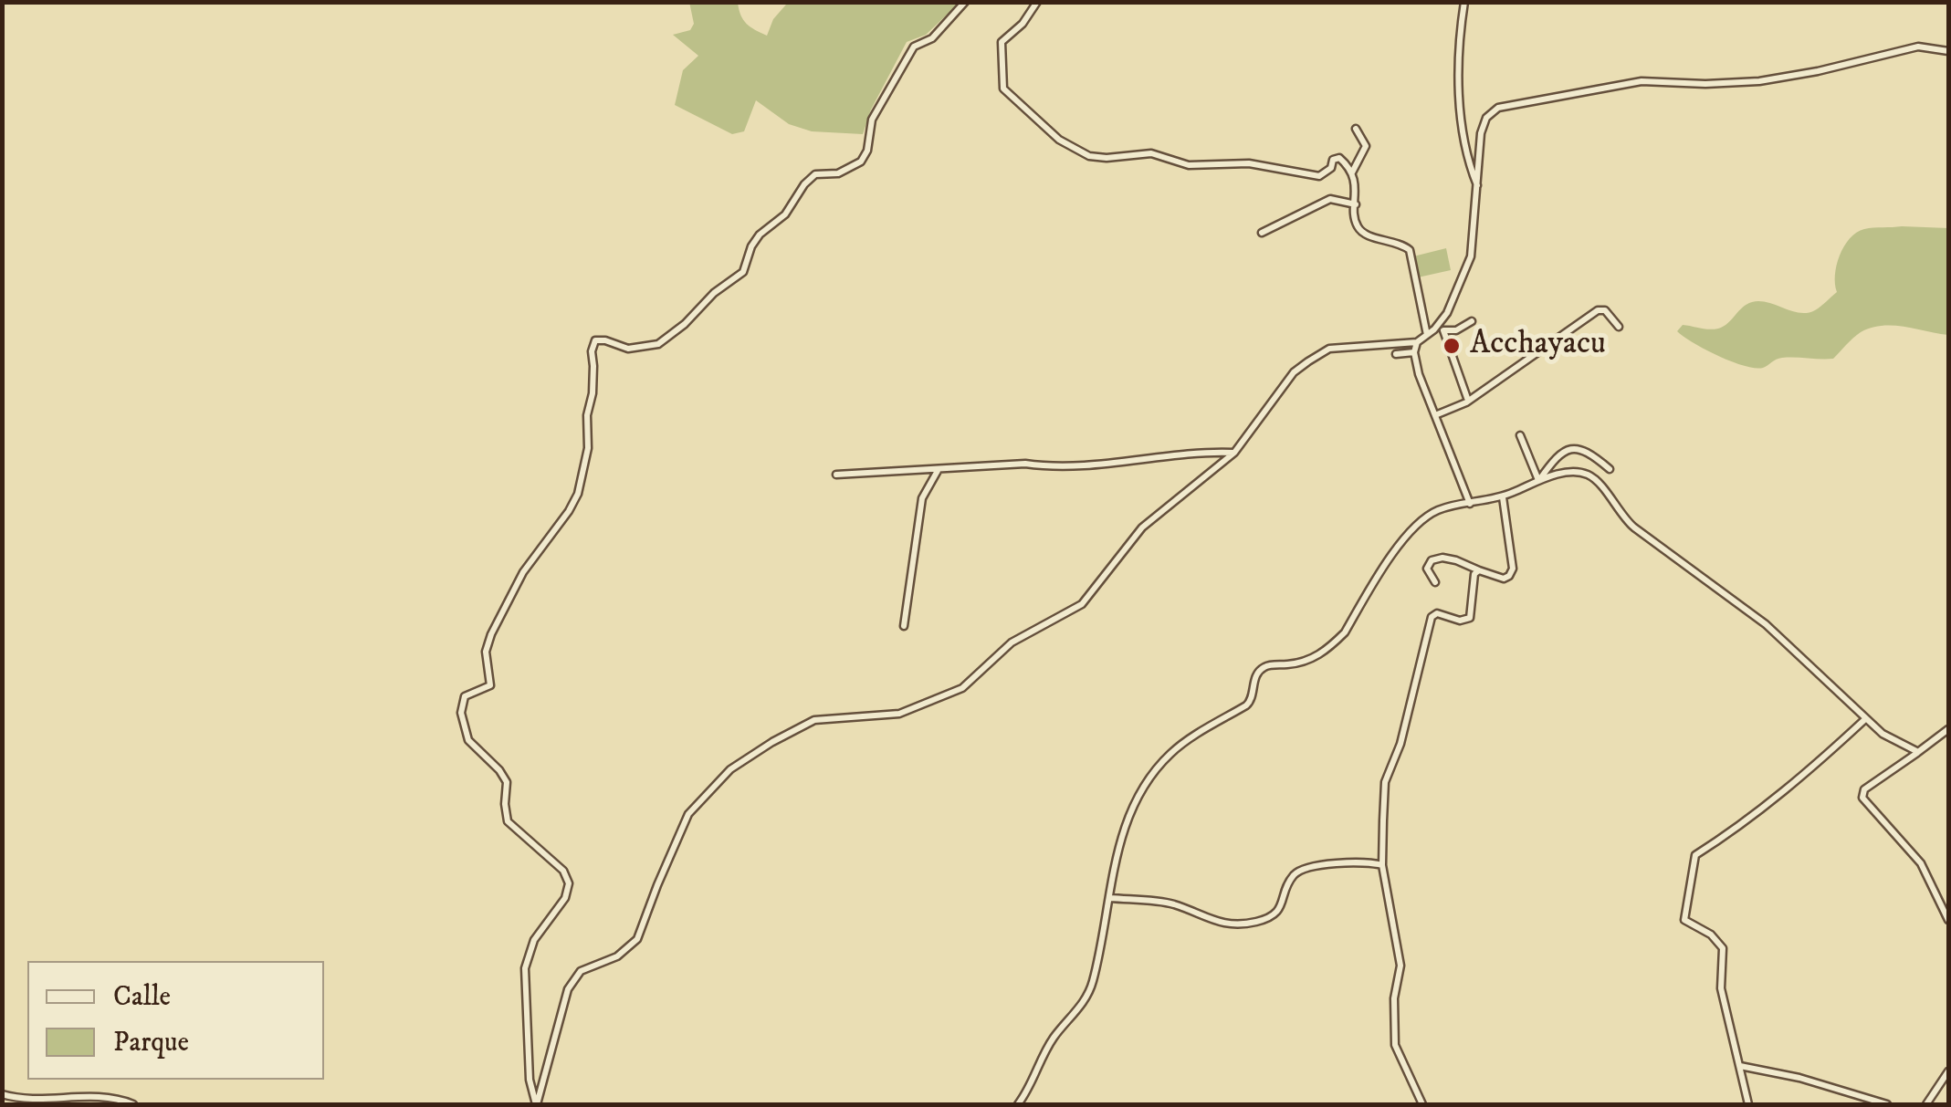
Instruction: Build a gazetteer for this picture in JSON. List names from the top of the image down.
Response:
{
  "places": ["Acchayacu"],
  "legend": ["Calle", "Parque"]
}
